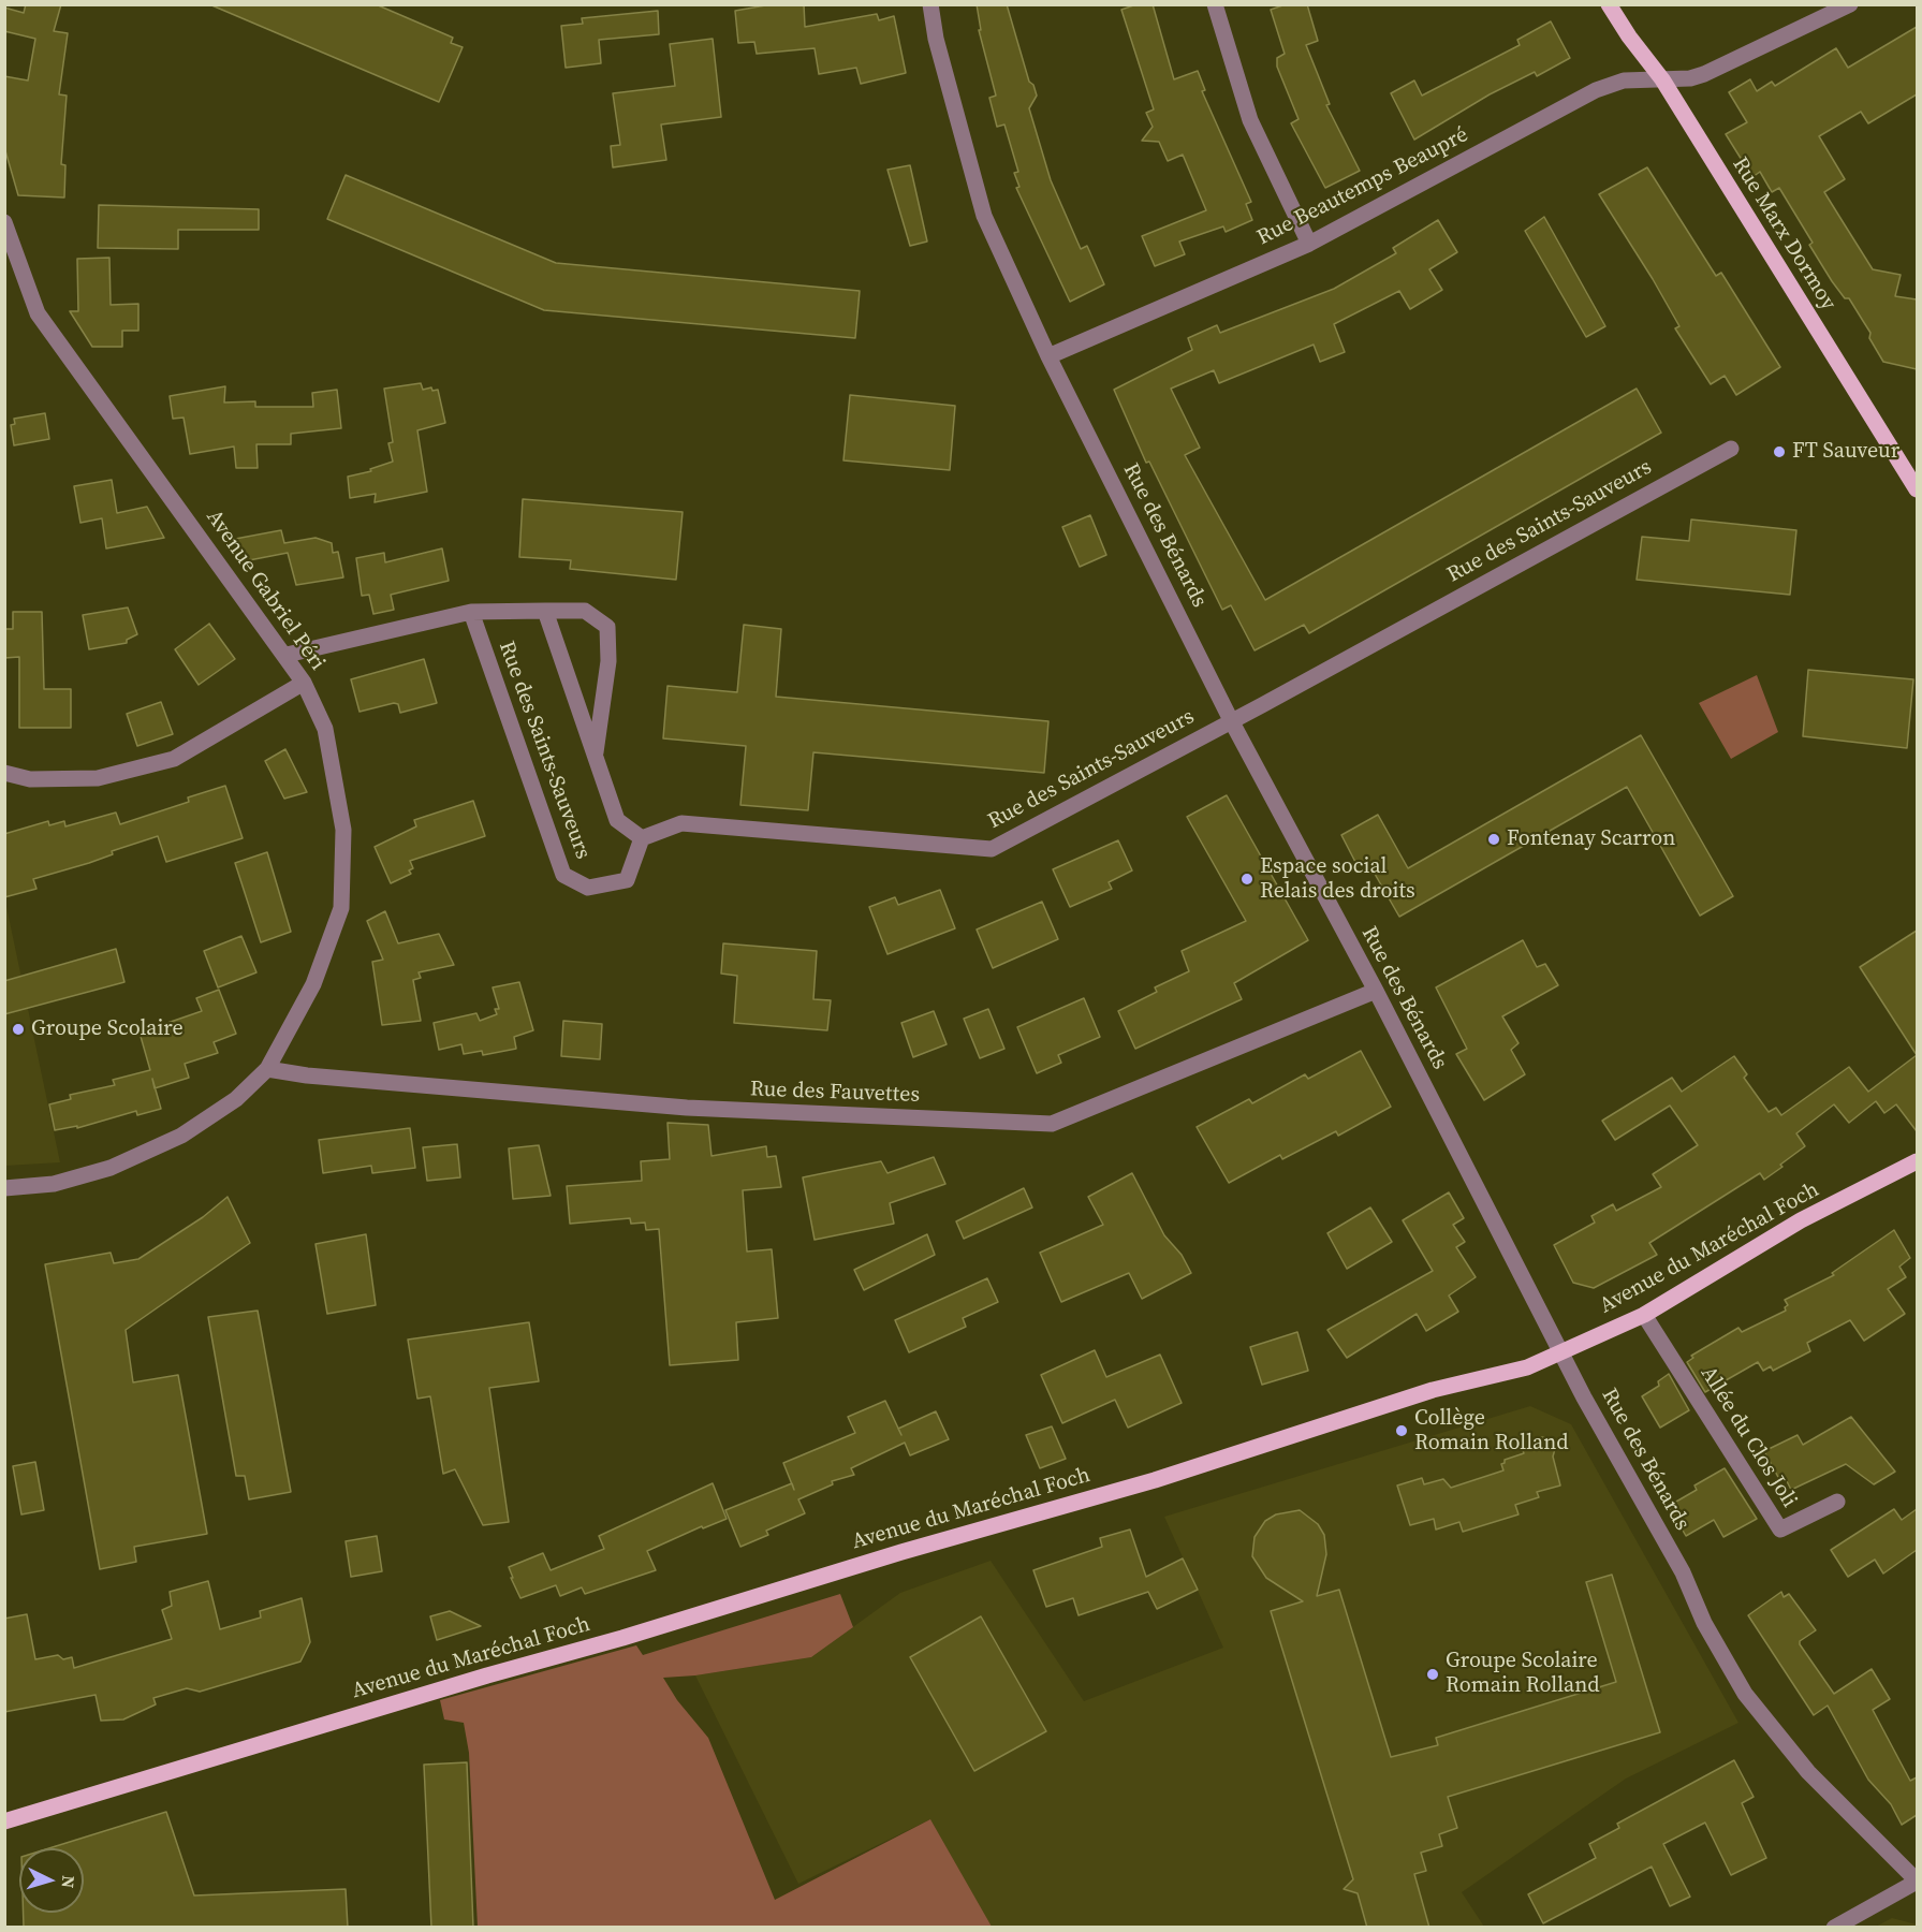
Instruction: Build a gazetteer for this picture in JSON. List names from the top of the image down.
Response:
{
  "streets": {
    "main road": ["Rue Marx Dormoy", "Avenue du Maréchal Foch"],
    "street": [
      "Rue Beautemps Beaupré",
      "Rue des Saints-Sauveurs",
      "Rue des Bénards",
      "Avenue Gabriel Péri",
      "Rue des Fauvettes",
      "Allée du Clos Joli"
    ]
  },
  "crossings": [
    ["Rue Beautemps Beaupré", "Rue Marx Dormoy"],
    ["Rue Beautemps Beaupré", "Rue des Bénards"],
    ["Rue des Saints-Sauveurs", "Rue des Bénards"],
    ["Rue des Bénards", "Rue des Fauvettes"],
    ["Rue des Bénards", "Avenue du Maréchal Foch"],
    ["Avenue Gabriel Péri", "Rue des Fauvettes"],
    ["Avenue du Maréchal Foch", "Allée du Clos Joli"]
  ],
  "places": [
    "FT Sauveur",
    "Fontenay Scarron",
    "Espace social Relais des droits",
    "Groupe Scolaire",
    "Collège Romain Rolland",
    "Groupe Scolaire Romain Rolland"
  ],
  "north": "right"
}
